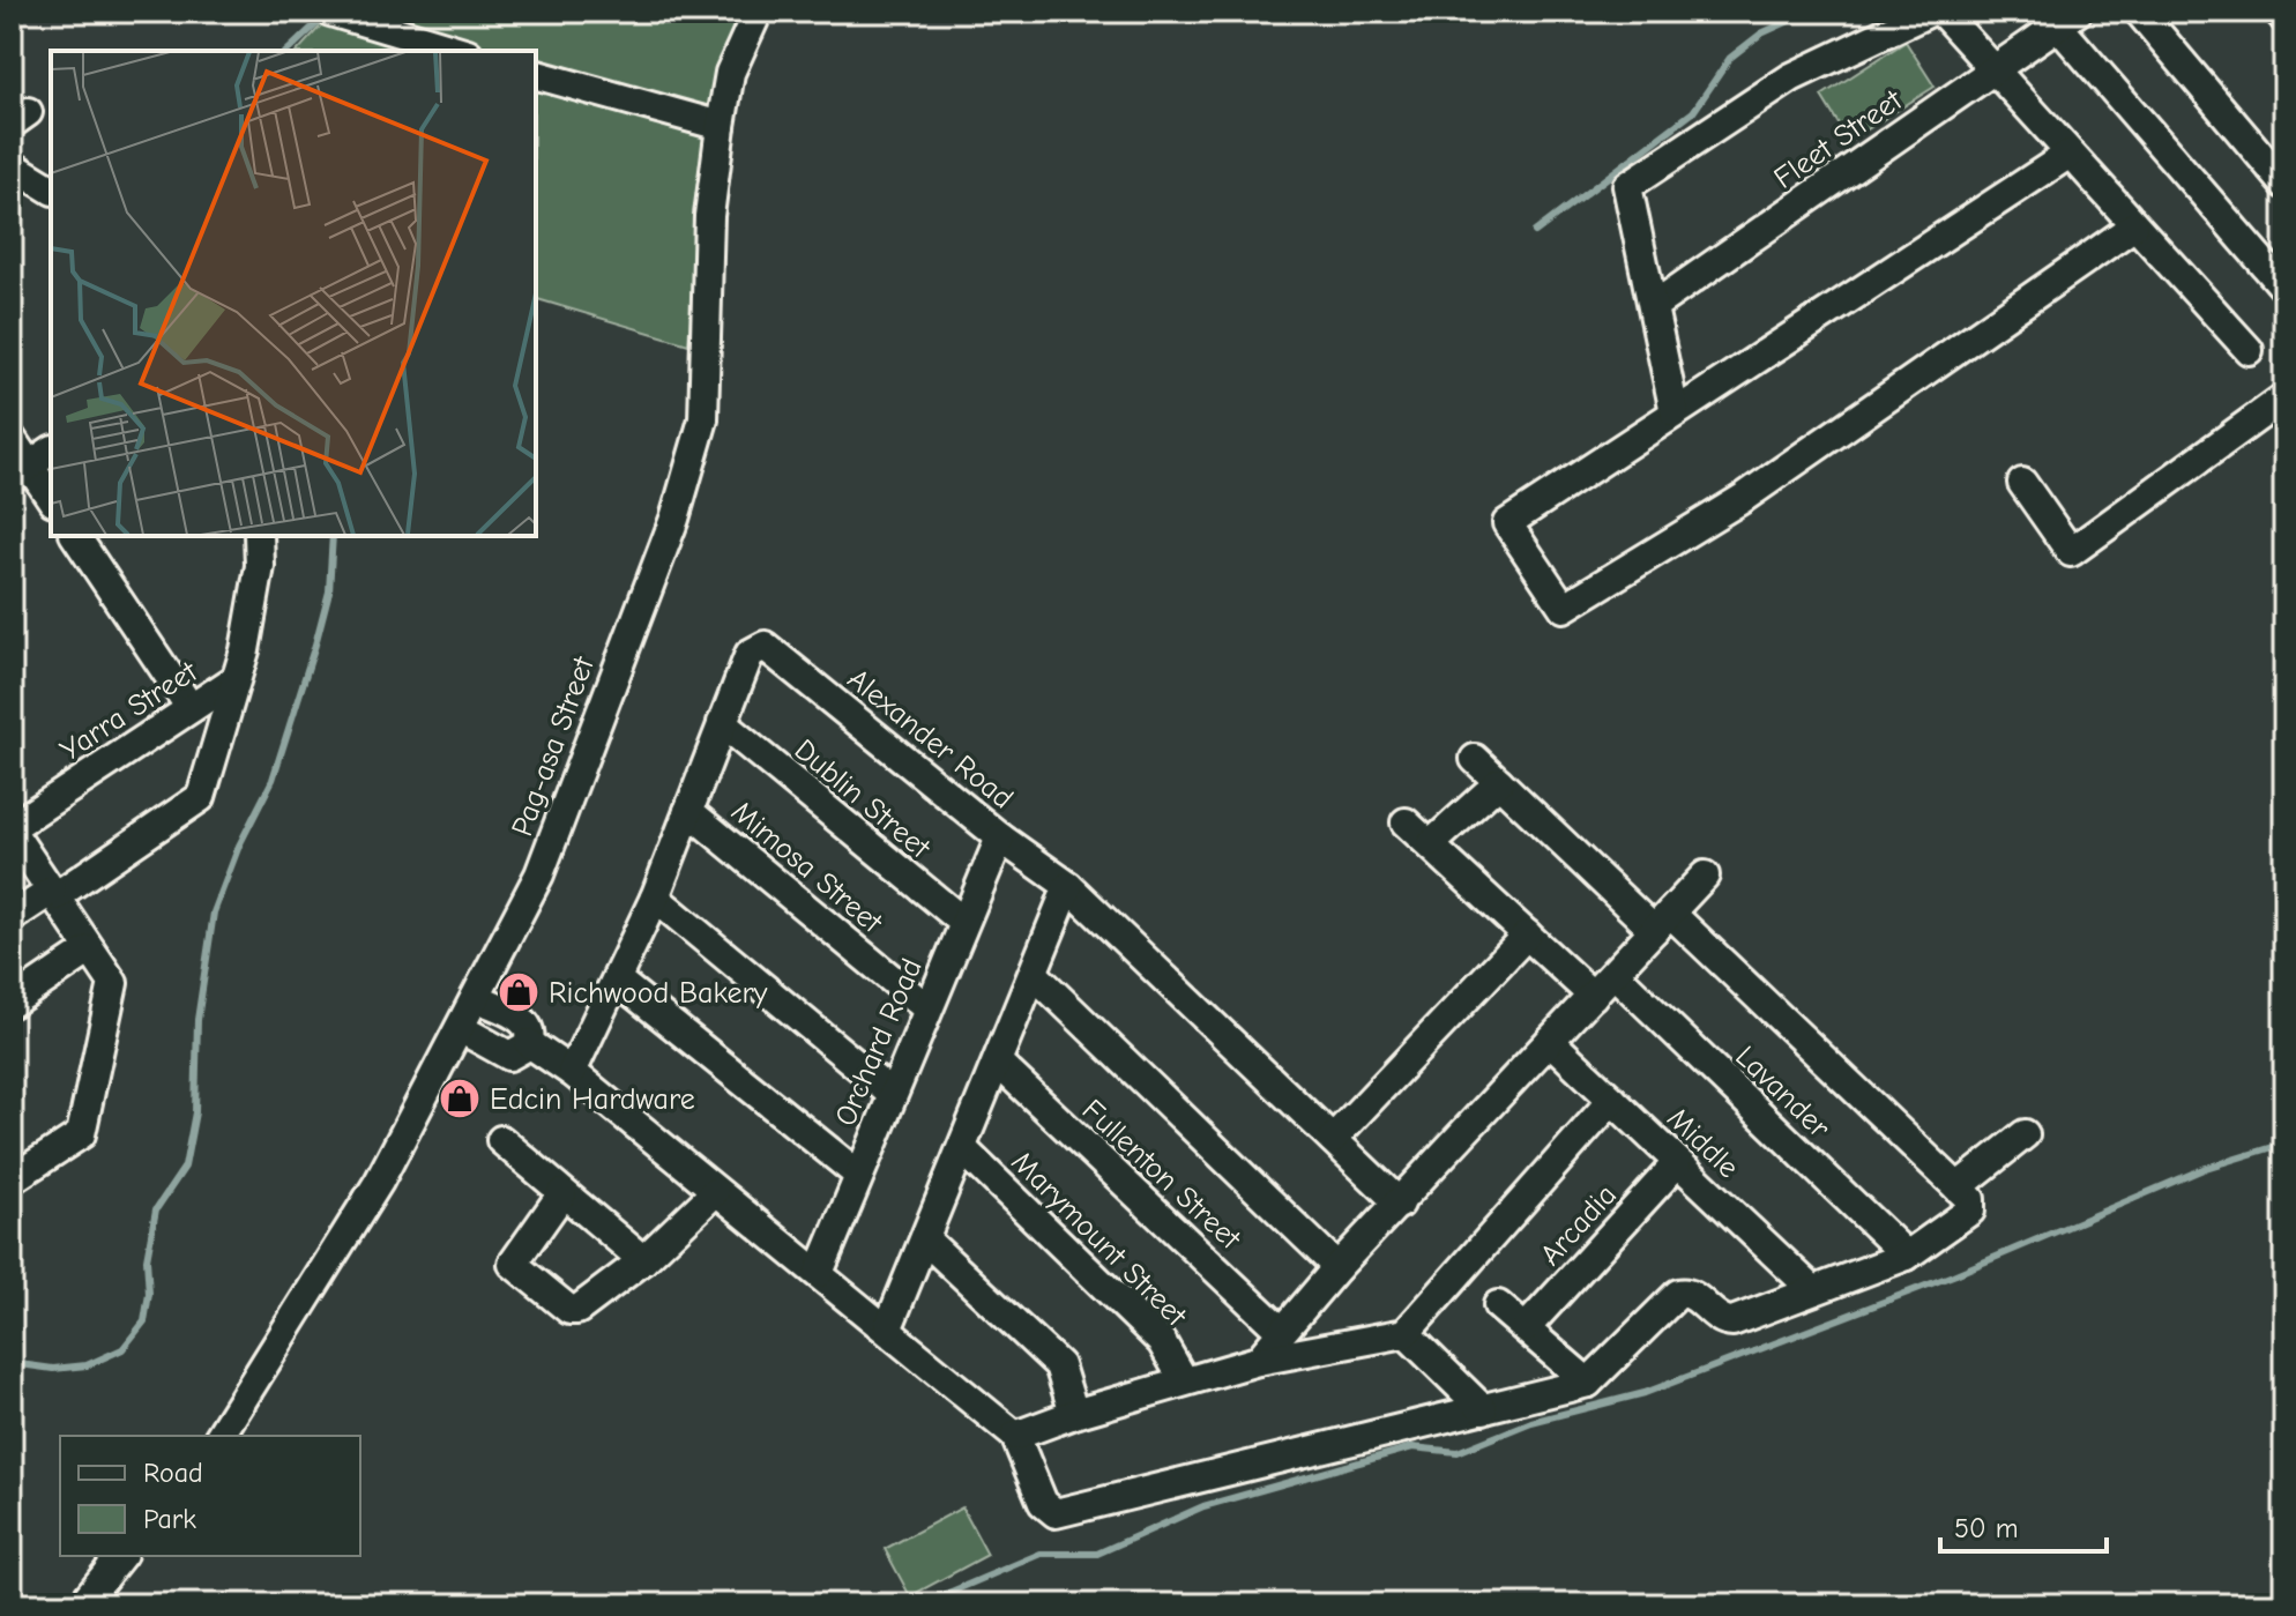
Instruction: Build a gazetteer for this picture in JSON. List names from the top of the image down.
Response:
{
  "streets": {
    "street": [
      "Fleet Street",
      "Yarra Street",
      "Alexander Road",
      "Pag-asa Street",
      "Dublin Street",
      "Mimosa Street",
      "Orchard Road",
      "Lavander",
      "Middle",
      "Fullenton Street",
      "Arcadia",
      "Marymount Street"
    ]
  },
  "crossings": [
    ["Alexander Road", "Dublin Street"],
    ["Alexander Road", "Mimosa Street"],
    ["Alexander Road", "Orchard Road"],
    ["Dublin Street", "Orchard Road"],
    ["Mimosa Street", "Orchard Road"],
    ["Middle", "Arcadia"]
  ],
  "places": {
    "shop": ["Richwood Bakery", "Edcin Hardware"]
  },
  "legend": ["Road", "Park"],
  "scale_bar": "50 m"
}
